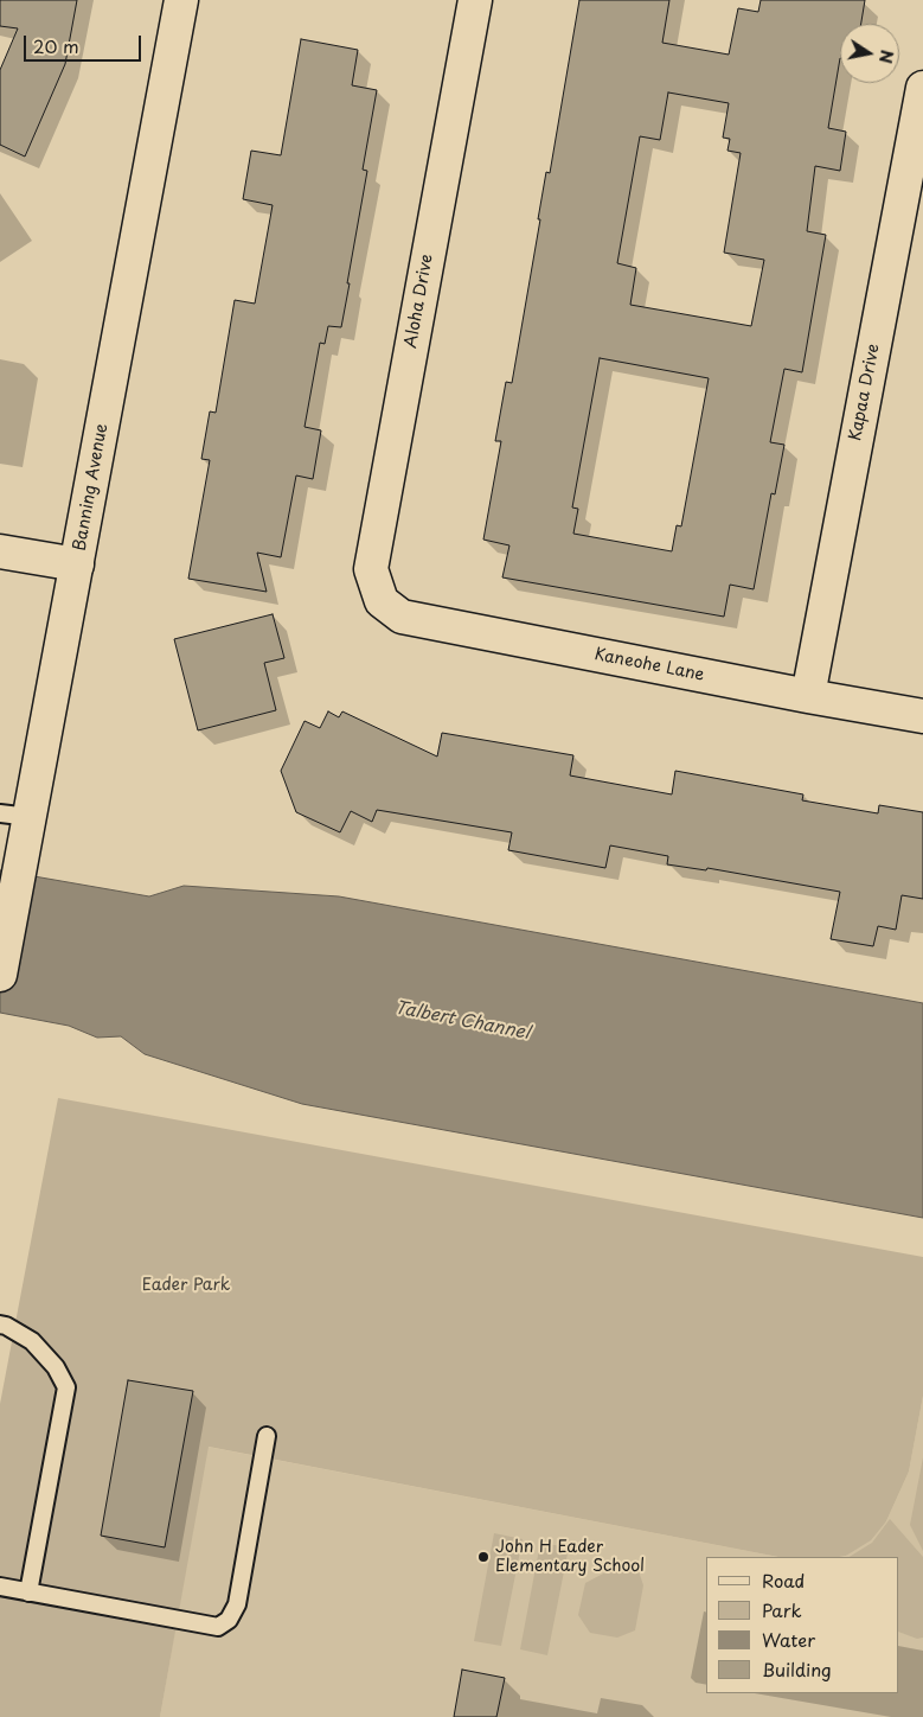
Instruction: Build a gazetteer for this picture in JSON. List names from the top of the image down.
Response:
{
  "streets": {
    "street": [
      "Aloha Drive",
      "Kapaa Drive",
      "Banning Avenue",
      "Kaneohe Lane"
    ]
  },
  "crossings": [
    ["Aloha Drive", "Kaneohe Lane"],
    ["Kapaa Drive", "Kaneohe Lane"]
  ],
  "water": ["Talbert Channel"],
  "parks": ["Eader Park"],
  "places": ["John H Eader Elementary School"],
  "legend": [
    "Road",
    "Park",
    "Water",
    "Building"
  ],
  "scale_bar": "20 m",
  "north": "right"
}
